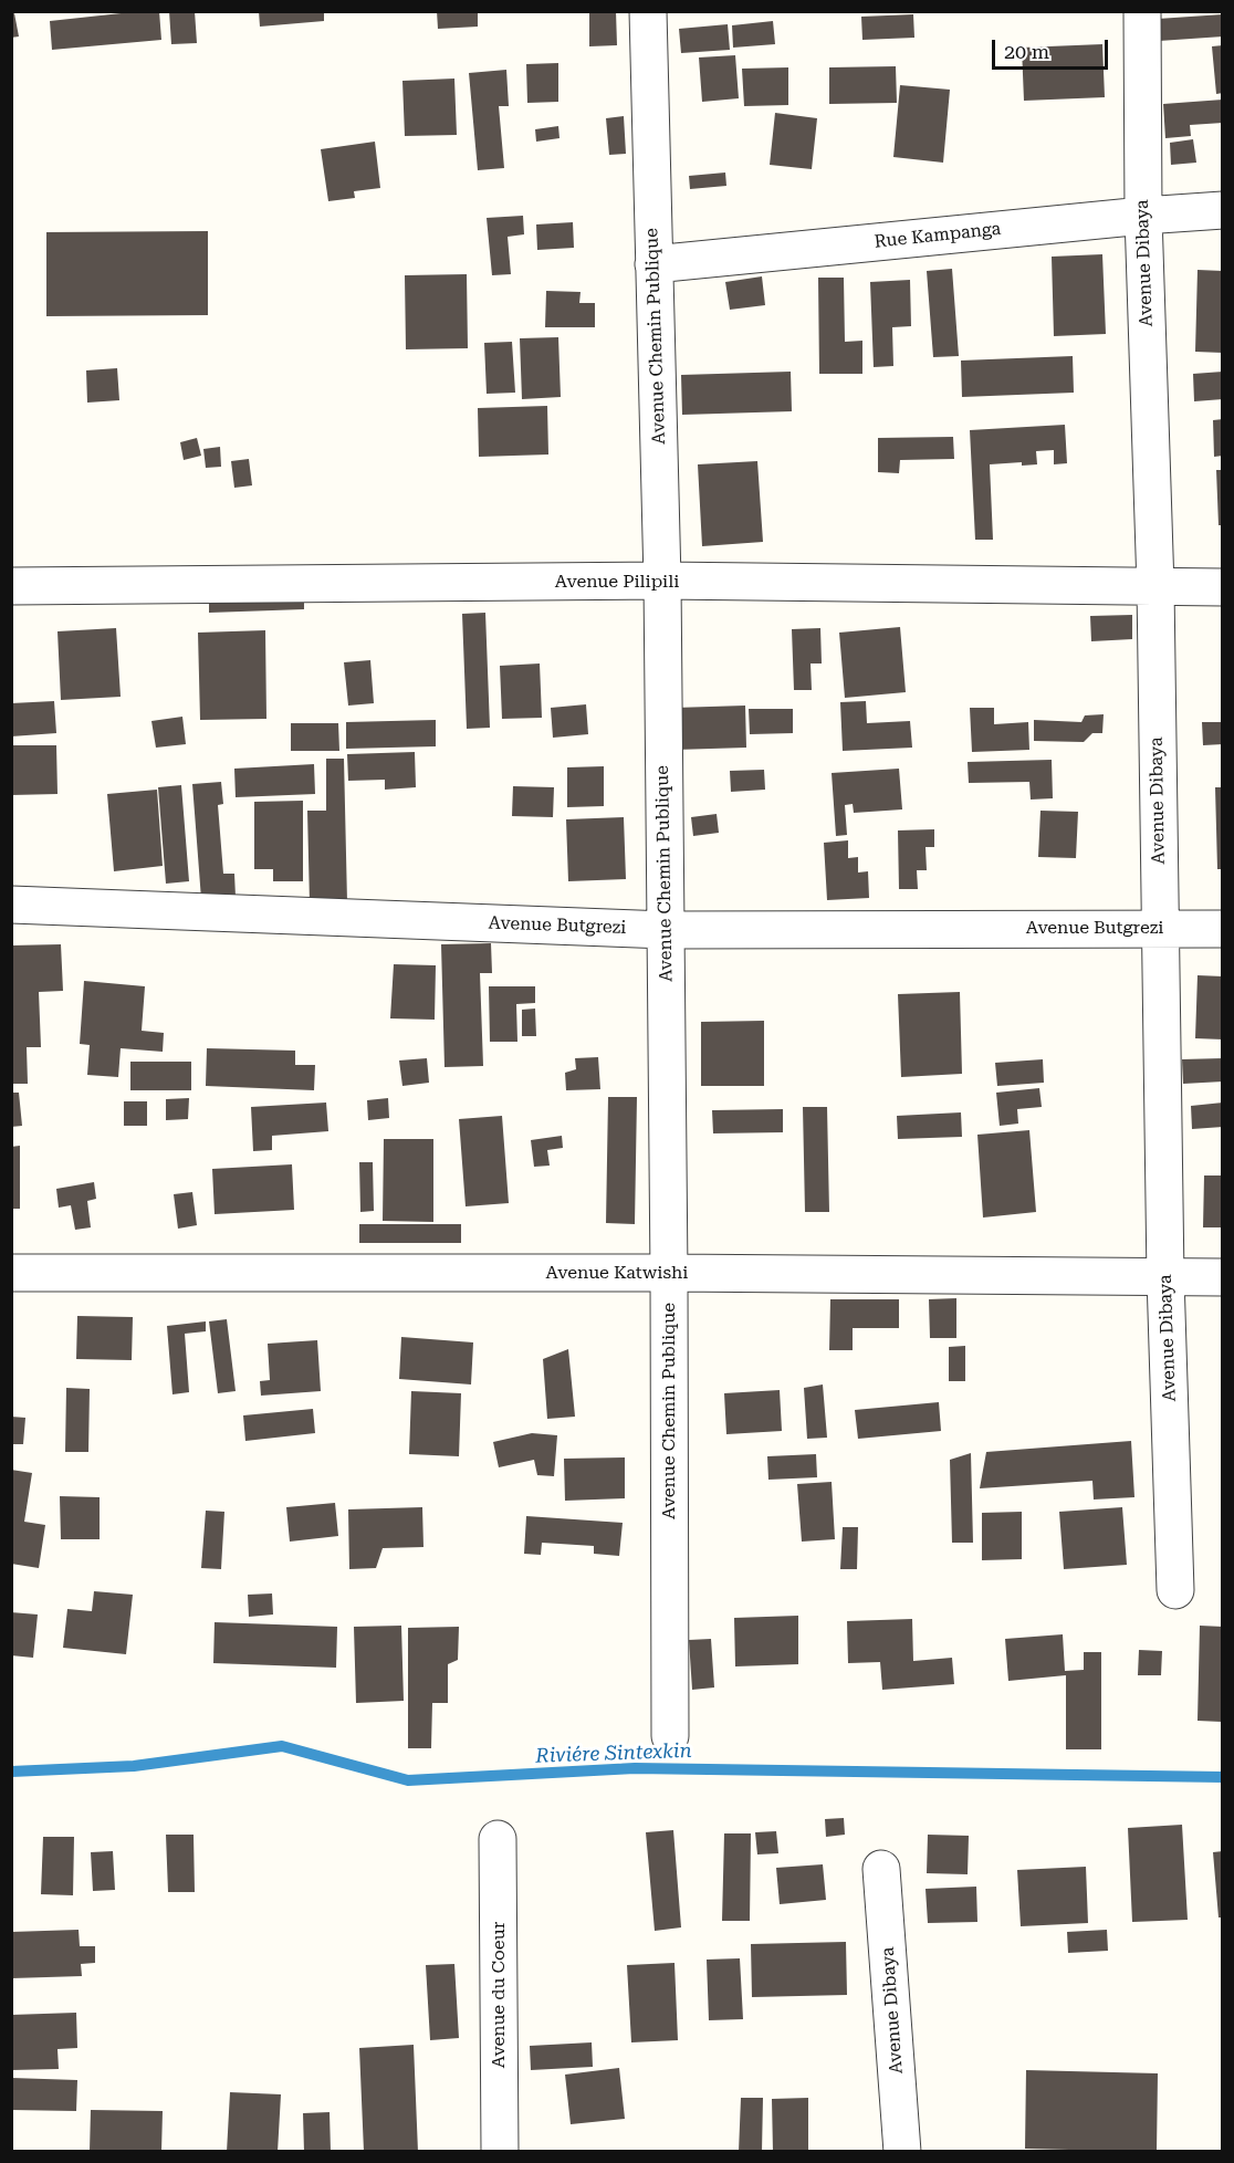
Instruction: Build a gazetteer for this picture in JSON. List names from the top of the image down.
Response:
{
  "streets": {
    "street": [
      "Rue Kampanga",
      "Avenue Dibaya",
      "Avenue Chemin Publique",
      "Avenue Pilipili",
      "Avenue Butgrezi",
      "Avenue Katwishi",
      "Avenue du Coeur"
    ]
  },
  "crossings": [
    ["Rue Kampanga", "Avenue Dibaya"],
    ["Rue Kampanga", "Avenue Chemin Publique"],
    ["Avenue Dibaya", "Avenue Pilipili"],
    ["Avenue Dibaya", "Avenue Butgrezi"],
    ["Avenue Dibaya", "Avenue Katwishi"],
    ["Avenue Chemin Publique", "Avenue Pilipili"],
    ["Avenue Chemin Publique", "Avenue Butgrezi"],
    ["Avenue Chemin Publique", "Avenue Katwishi"]
  ],
  "water": ["Riviére Sintexkin"],
  "scale_bar": "20 m"
}
